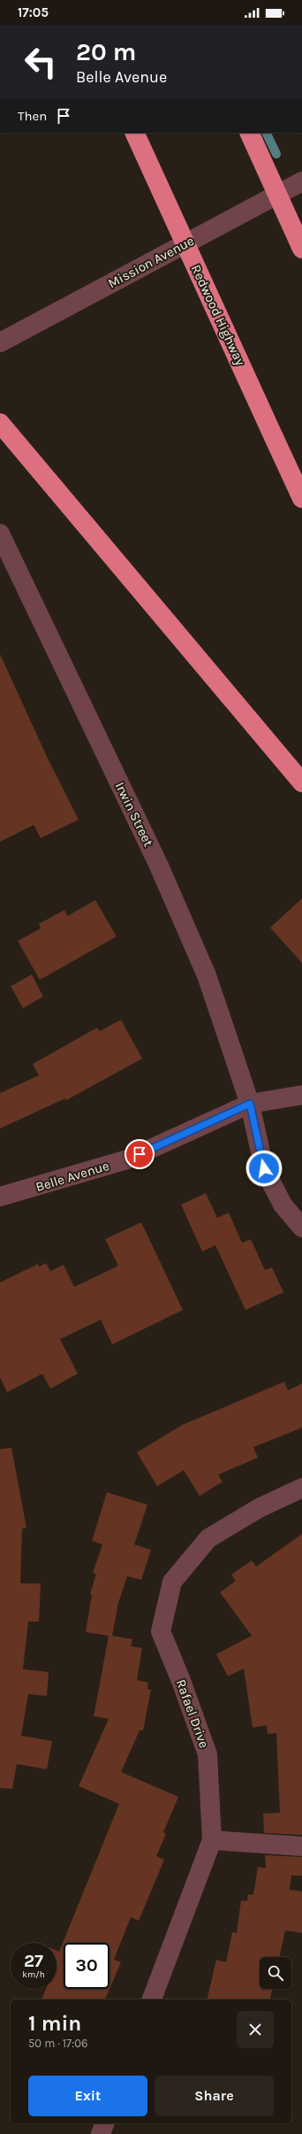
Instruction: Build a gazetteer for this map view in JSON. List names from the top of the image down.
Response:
{
  "streets": {
    "highway": ["Redwood Highway"],
    "street": [
      "Mission Avenue",
      "Irwin Street",
      "Belle Avenue",
      "Rafael Drive"
    ]
  },
  "crossings": [
    ["Irwin Street", "Belle Avenue"]
  ],
  "page": {
    "status": "17:05",
    "turn": ["20 m", "Belle Avenue"],
    "then": "Then",
    "speed": "27 km/h",
    "limit": "30",
    "heading": ["1 min", "50 m · 17:06"],
    "buttons": ["Exit", "Share"]
  }
}
